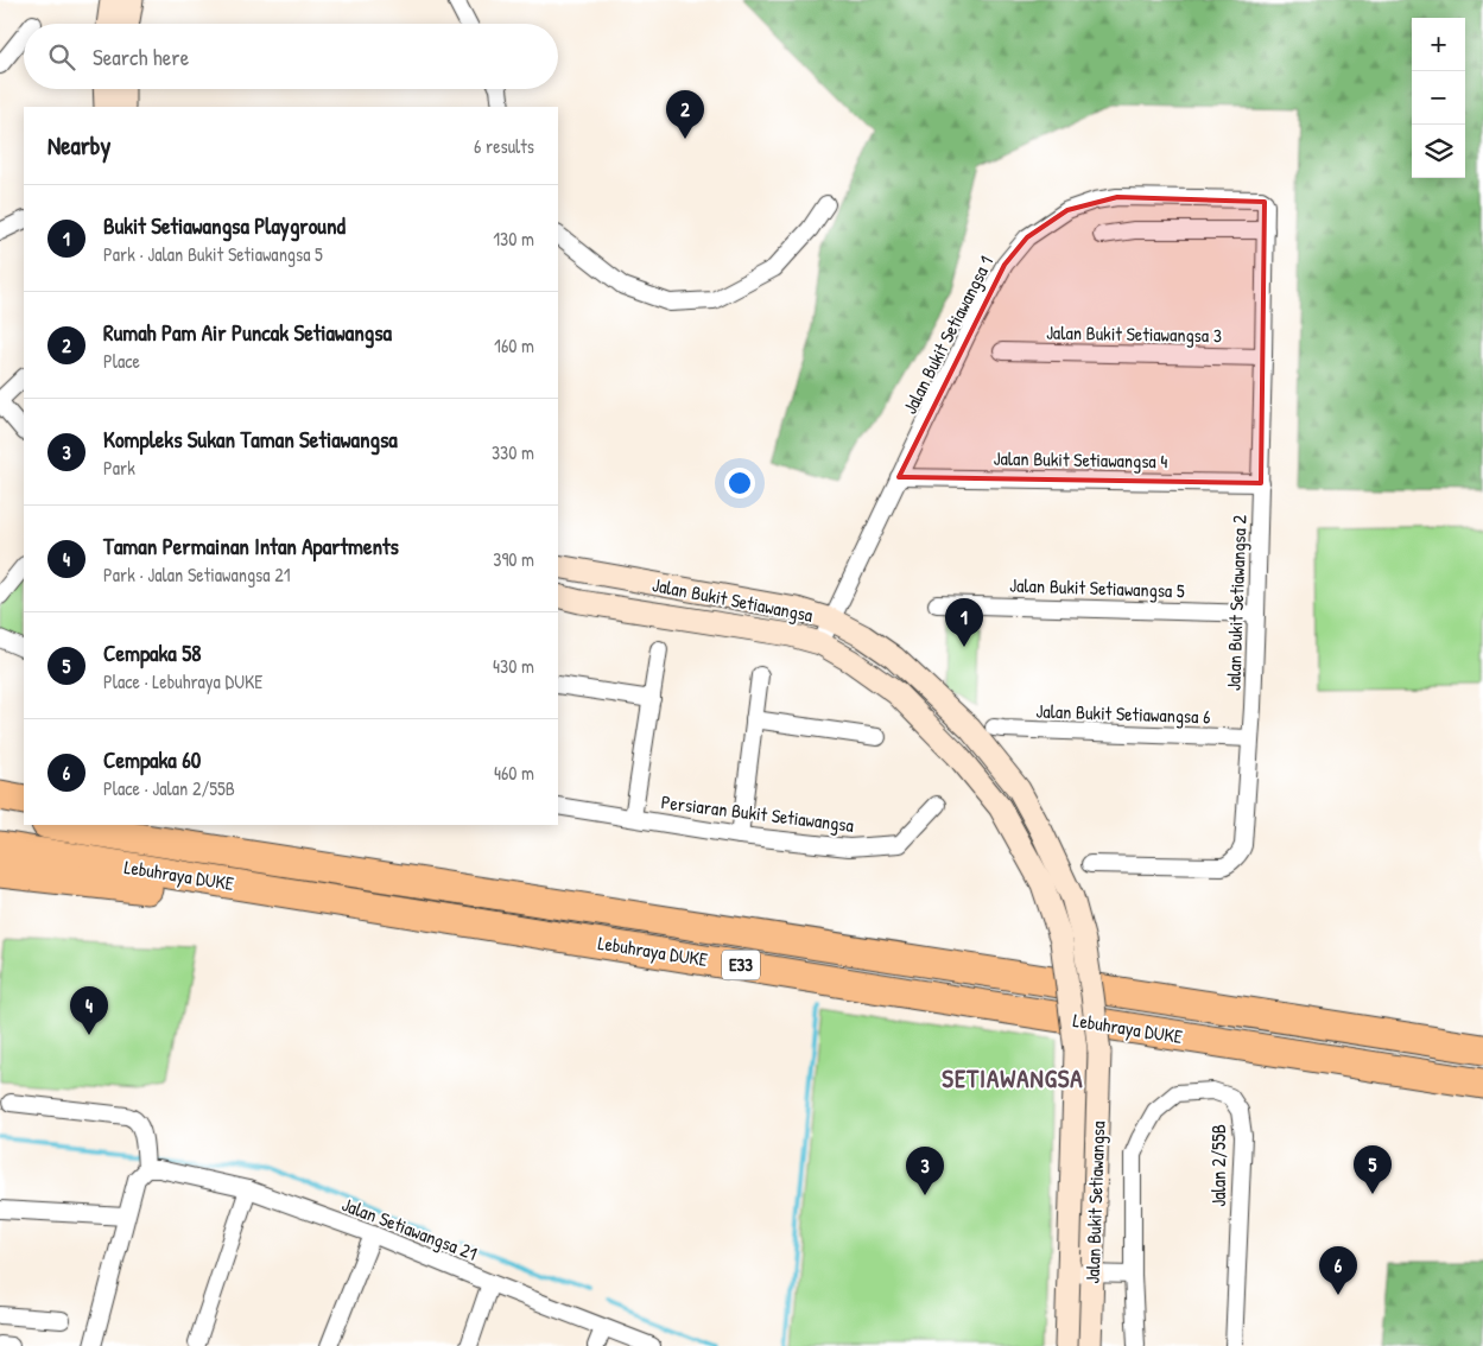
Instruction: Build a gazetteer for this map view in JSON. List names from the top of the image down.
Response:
{
  "streets": {
    "highway": ["Lebuhraya DUKE", "E33"],
    "street": [
      "Jalan Bukit Setiawangsa 3",
      "Jalan Bukit Setiawangsa 1",
      "Jalan Bukit Setiawangsa 4",
      "Jalan Bukit Setiawangsa 5",
      "Jalan Bukit Setiawangsa",
      "Jalan Bukit Setiawangsa 2",
      "Jalan Bukit Setiawangsa 6",
      "Persiaran Bukit Setiawangsa",
      "Jalan 2/55B",
      "Jalan Setiawangsa 21"
    ]
  },
  "crossings": [
    ["Jalan Bukit Setiawangsa 3", "Jalan Bukit Setiawangsa 2"],
    ["Jalan Bukit Setiawangsa 1", "Jalan Bukit Setiawangsa 4"],
    ["Jalan Bukit Setiawangsa 1", "Jalan Bukit Setiawangsa"],
    ["Jalan Bukit Setiawangsa 1", "Jalan Bukit Setiawangsa 2"],
    ["Jalan Bukit Setiawangsa 4", "Jalan Bukit Setiawangsa 2"],
    ["Jalan Bukit Setiawangsa 5", "Jalan Bukit Setiawangsa 2"],
    ["Jalan Bukit Setiawangsa 2", "Jalan Bukit Setiawangsa 6"]
  ],
  "districts": ["SETIAWANGSA"],
  "page": {
    "map_buttons": ["+", "−"],
    "search": "Search here",
    "pins": [
      "2",
      "1",
      "4",
      "5",
      "3",
      "6"
    ],
    "heading": ["Nearby", "6 results"],
    "list": [
      {
        "mark": "1",
        "name": "Bukit Setiawangsa Playground",
        "note": "Park · Jalan Bukit Setiawangsa 5",
        "value": "130 m"
      },
      {
        "mark": "2",
        "name": "Rumah Pam Air Puncak Setiawangsa",
        "note": "Place",
        "value": "160 m"
      },
      {
        "mark": "3",
        "name": "Kompleks Sukan Taman Setiawangsa",
        "note": "Park",
        "value": "330 m"
      },
      {
        "mark": "4",
        "name": "Taman Permainan Intan Apartments",
        "note": "Park · Jalan Setiawangsa 21",
        "value": "390 m"
      },
      {
        "mark": "5",
        "name": "Cempaka 58",
        "note": "Place · Lebuhraya DUKE",
        "value": "430 m"
      },
      {
        "mark": "6",
        "name": "Cempaka 60",
        "note": "Place · Jalan 2/55B",
        "value": "460 m"
      }
    ]
  }
}
